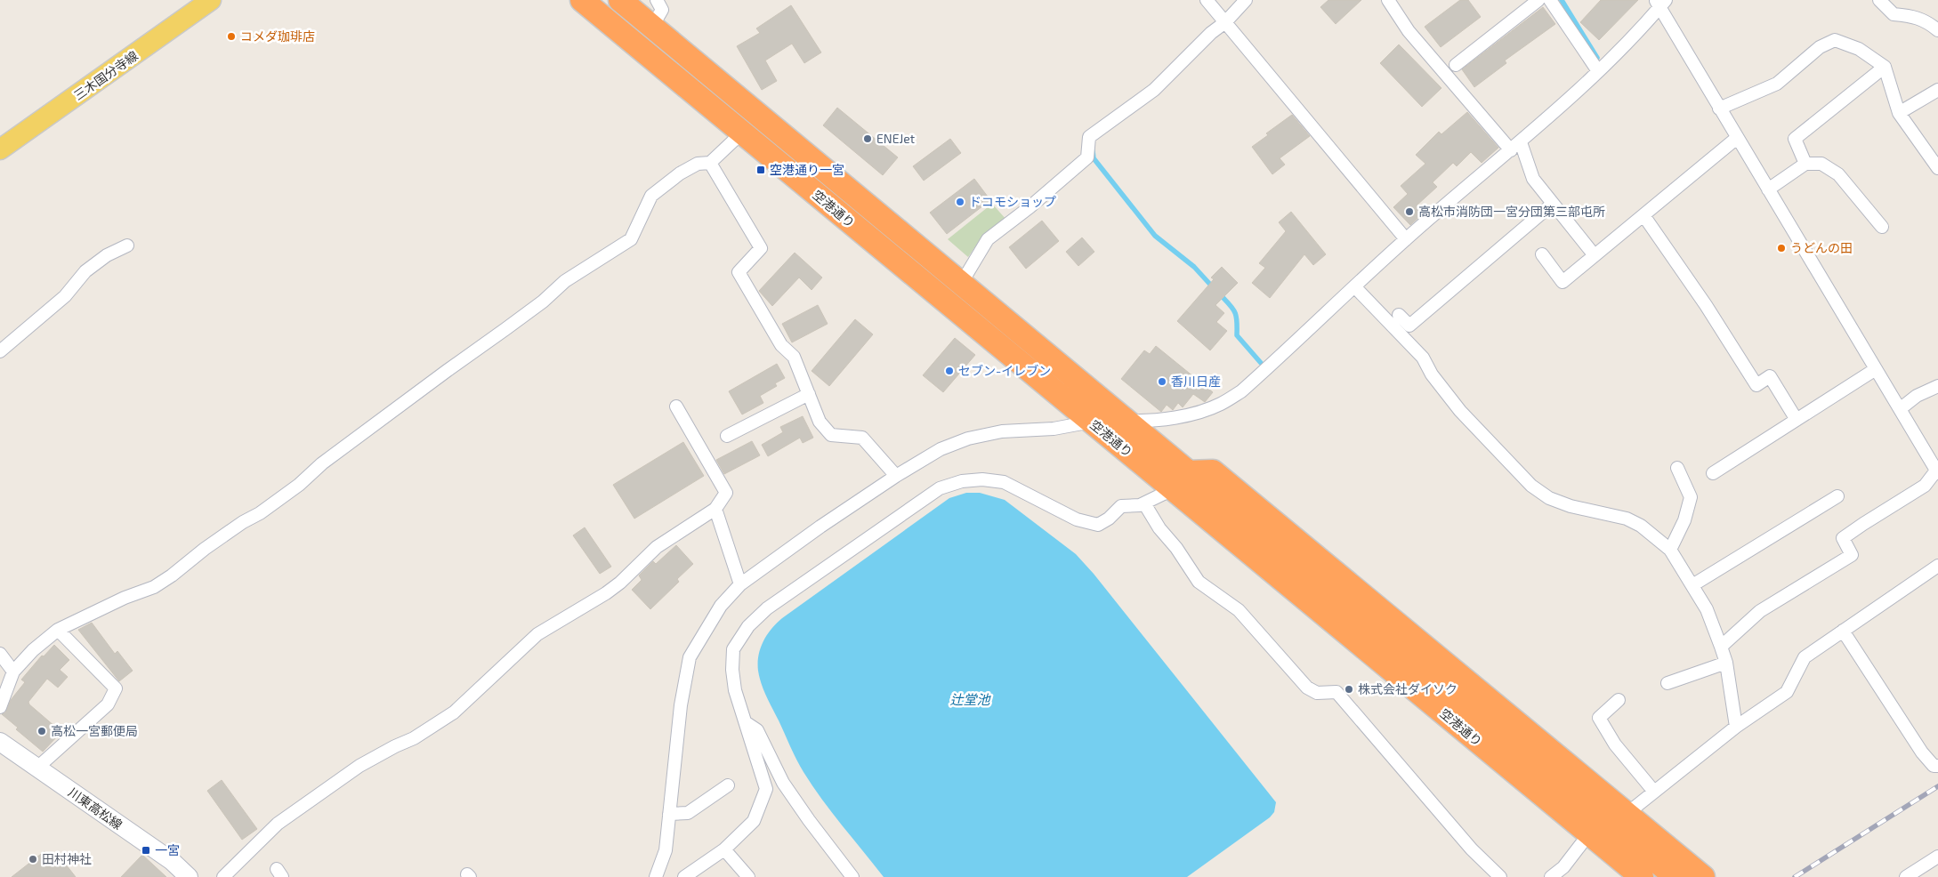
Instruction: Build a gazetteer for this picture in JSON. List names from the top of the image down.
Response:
{
  "streets": {
    "highway": ["空港通り"],
    "main road": ["三木国分寺線", "川東高松線"]
  },
  "water": ["辻堂池"],
  "places": {
    "other": [
      "コメダ珈琲店",
      "ENEJet",
      "ドコモショップ",
      "高松市消防団一宮分団第三部屯所",
      "うどんの田",
      "セブン-イレブン",
      "香川日産",
      "株式会社ダイソク",
      "高松一宮郵便局",
      "田村神社"
    ],
    "transit": ["空港通り一宮", "一宮"]
  }
}
